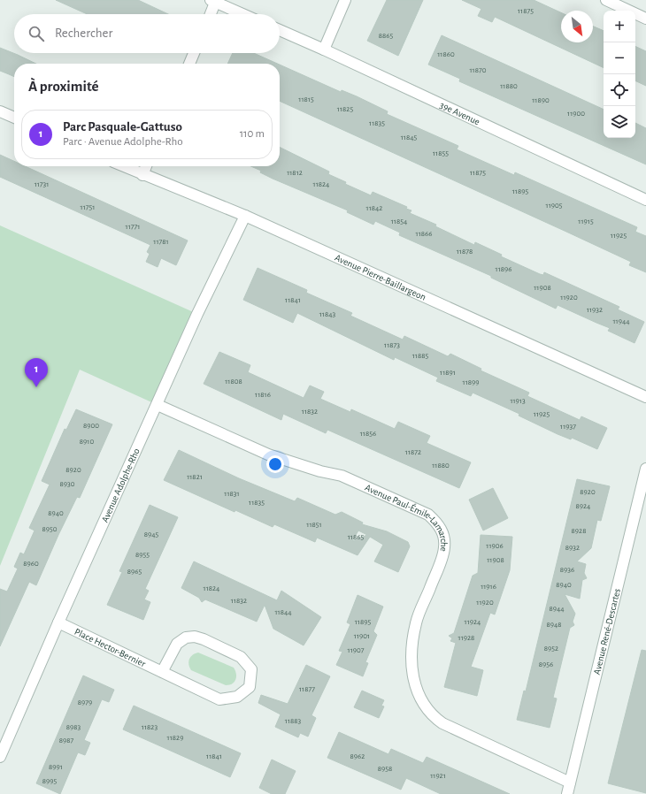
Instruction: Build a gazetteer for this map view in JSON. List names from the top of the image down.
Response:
{
  "streets": {
    "street": [
      "39e Avenue",
      "Avenue Pierre-Baillargeon",
      "Avenue Adolphe-Rho",
      "Avenue Paul-Émile-Lamarche",
      "Avenue René-Descartes",
      "Place Hector-Bernier"
    ]
  },
  "crossings": [
    ["Avenue Pierre-Baillargeon", "Avenue Adolphe-Rho"],
    ["Avenue Adolphe-Rho", "Avenue Paul-Émile-Lamarche"],
    ["Avenue Adolphe-Rho", "Place Hector-Bernier"],
    ["Avenue Paul-Émile-Lamarche", "Avenue René-Descartes"]
  ],
  "house_numbers": [
    "11875",
    "8865",
    "11860",
    "11870",
    "11880",
    "11815",
    "11890",
    "11825",
    "11900",
    "11835",
    "11845",
    "11855",
    "11812",
    "11875",
    "11731",
    "11824",
    "11895",
    "11905",
    "11751",
    "11842",
    "11854",
    "11915",
    "11771",
    "11866",
    "11925",
    "11781",
    "11878",
    "11896",
    "11908",
    "11920",
    "11841",
    "11932",
    "11843",
    "11944",
    "11873",
    "11885",
    "11891",
    "11808",
    "11899",
    "11816",
    "11913",
    "11832",
    "11925",
    "8900",
    "11937",
    "11856",
    "8910",
    "11872",
    "11880",
    "8920",
    "11821",
    "8930",
    "8920",
    "11831",
    "11835",
    "8924",
    "8940",
    "11851",
    "8950",
    "8928",
    "8945",
    "11865",
    "11906",
    "8932",
    "8955",
    "11908",
    "8960",
    "8936",
    "8965",
    "8940",
    "11916",
    "11824",
    "11832",
    "11920",
    "8944",
    "11844",
    "11895",
    "11924",
    "8948",
    "11901",
    "11928",
    "8952",
    "11907",
    "8956",
    "11877",
    "8979",
    "11883",
    "8983",
    "11823",
    "11829",
    "8987",
    "11841",
    "8962",
    "8991",
    "8958",
    "11921",
    "8995"
  ],
  "north": "bottom right",
  "page": {
    "map_buttons": ["+", "−"],
    "search": "Rechercher",
    "heading": "À proximité",
    "list": [
      {
        "mark": "1",
        "name": "Parc Pasquale-Gattuso",
        "note": "Parc · Avenue Adolphe-Rho",
        "value": "110 m"
      }
    ],
    "pins": "1"
  }
}
